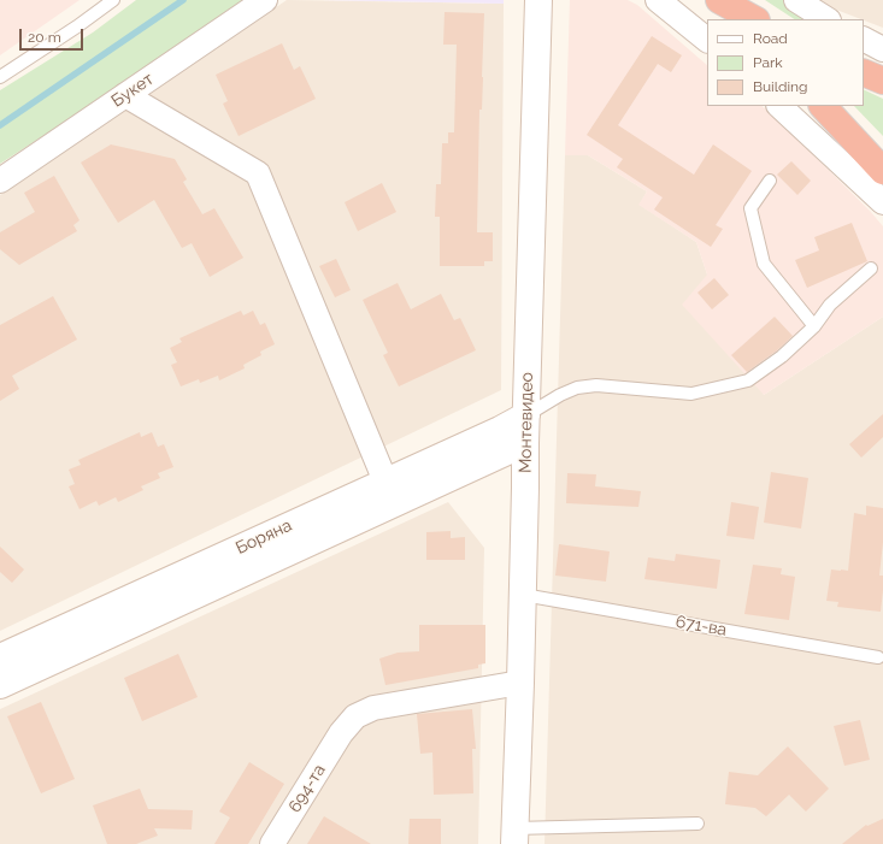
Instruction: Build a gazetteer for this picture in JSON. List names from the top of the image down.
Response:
{
  "streets": {
    "street": [
      "Букет",
      "Монтевидео",
      "Боряна",
      "694-та"
    ],
    "lane": ["671-ва"]
  },
  "crossings": [
    ["Монтевидео", "Боряна"],
    ["Монтевидео", "671-ва"],
    ["Монтевидео", "694-та"]
  ],
  "legend": ["Road", "Park", "Building"],
  "scale_bar": "20 m"
}
